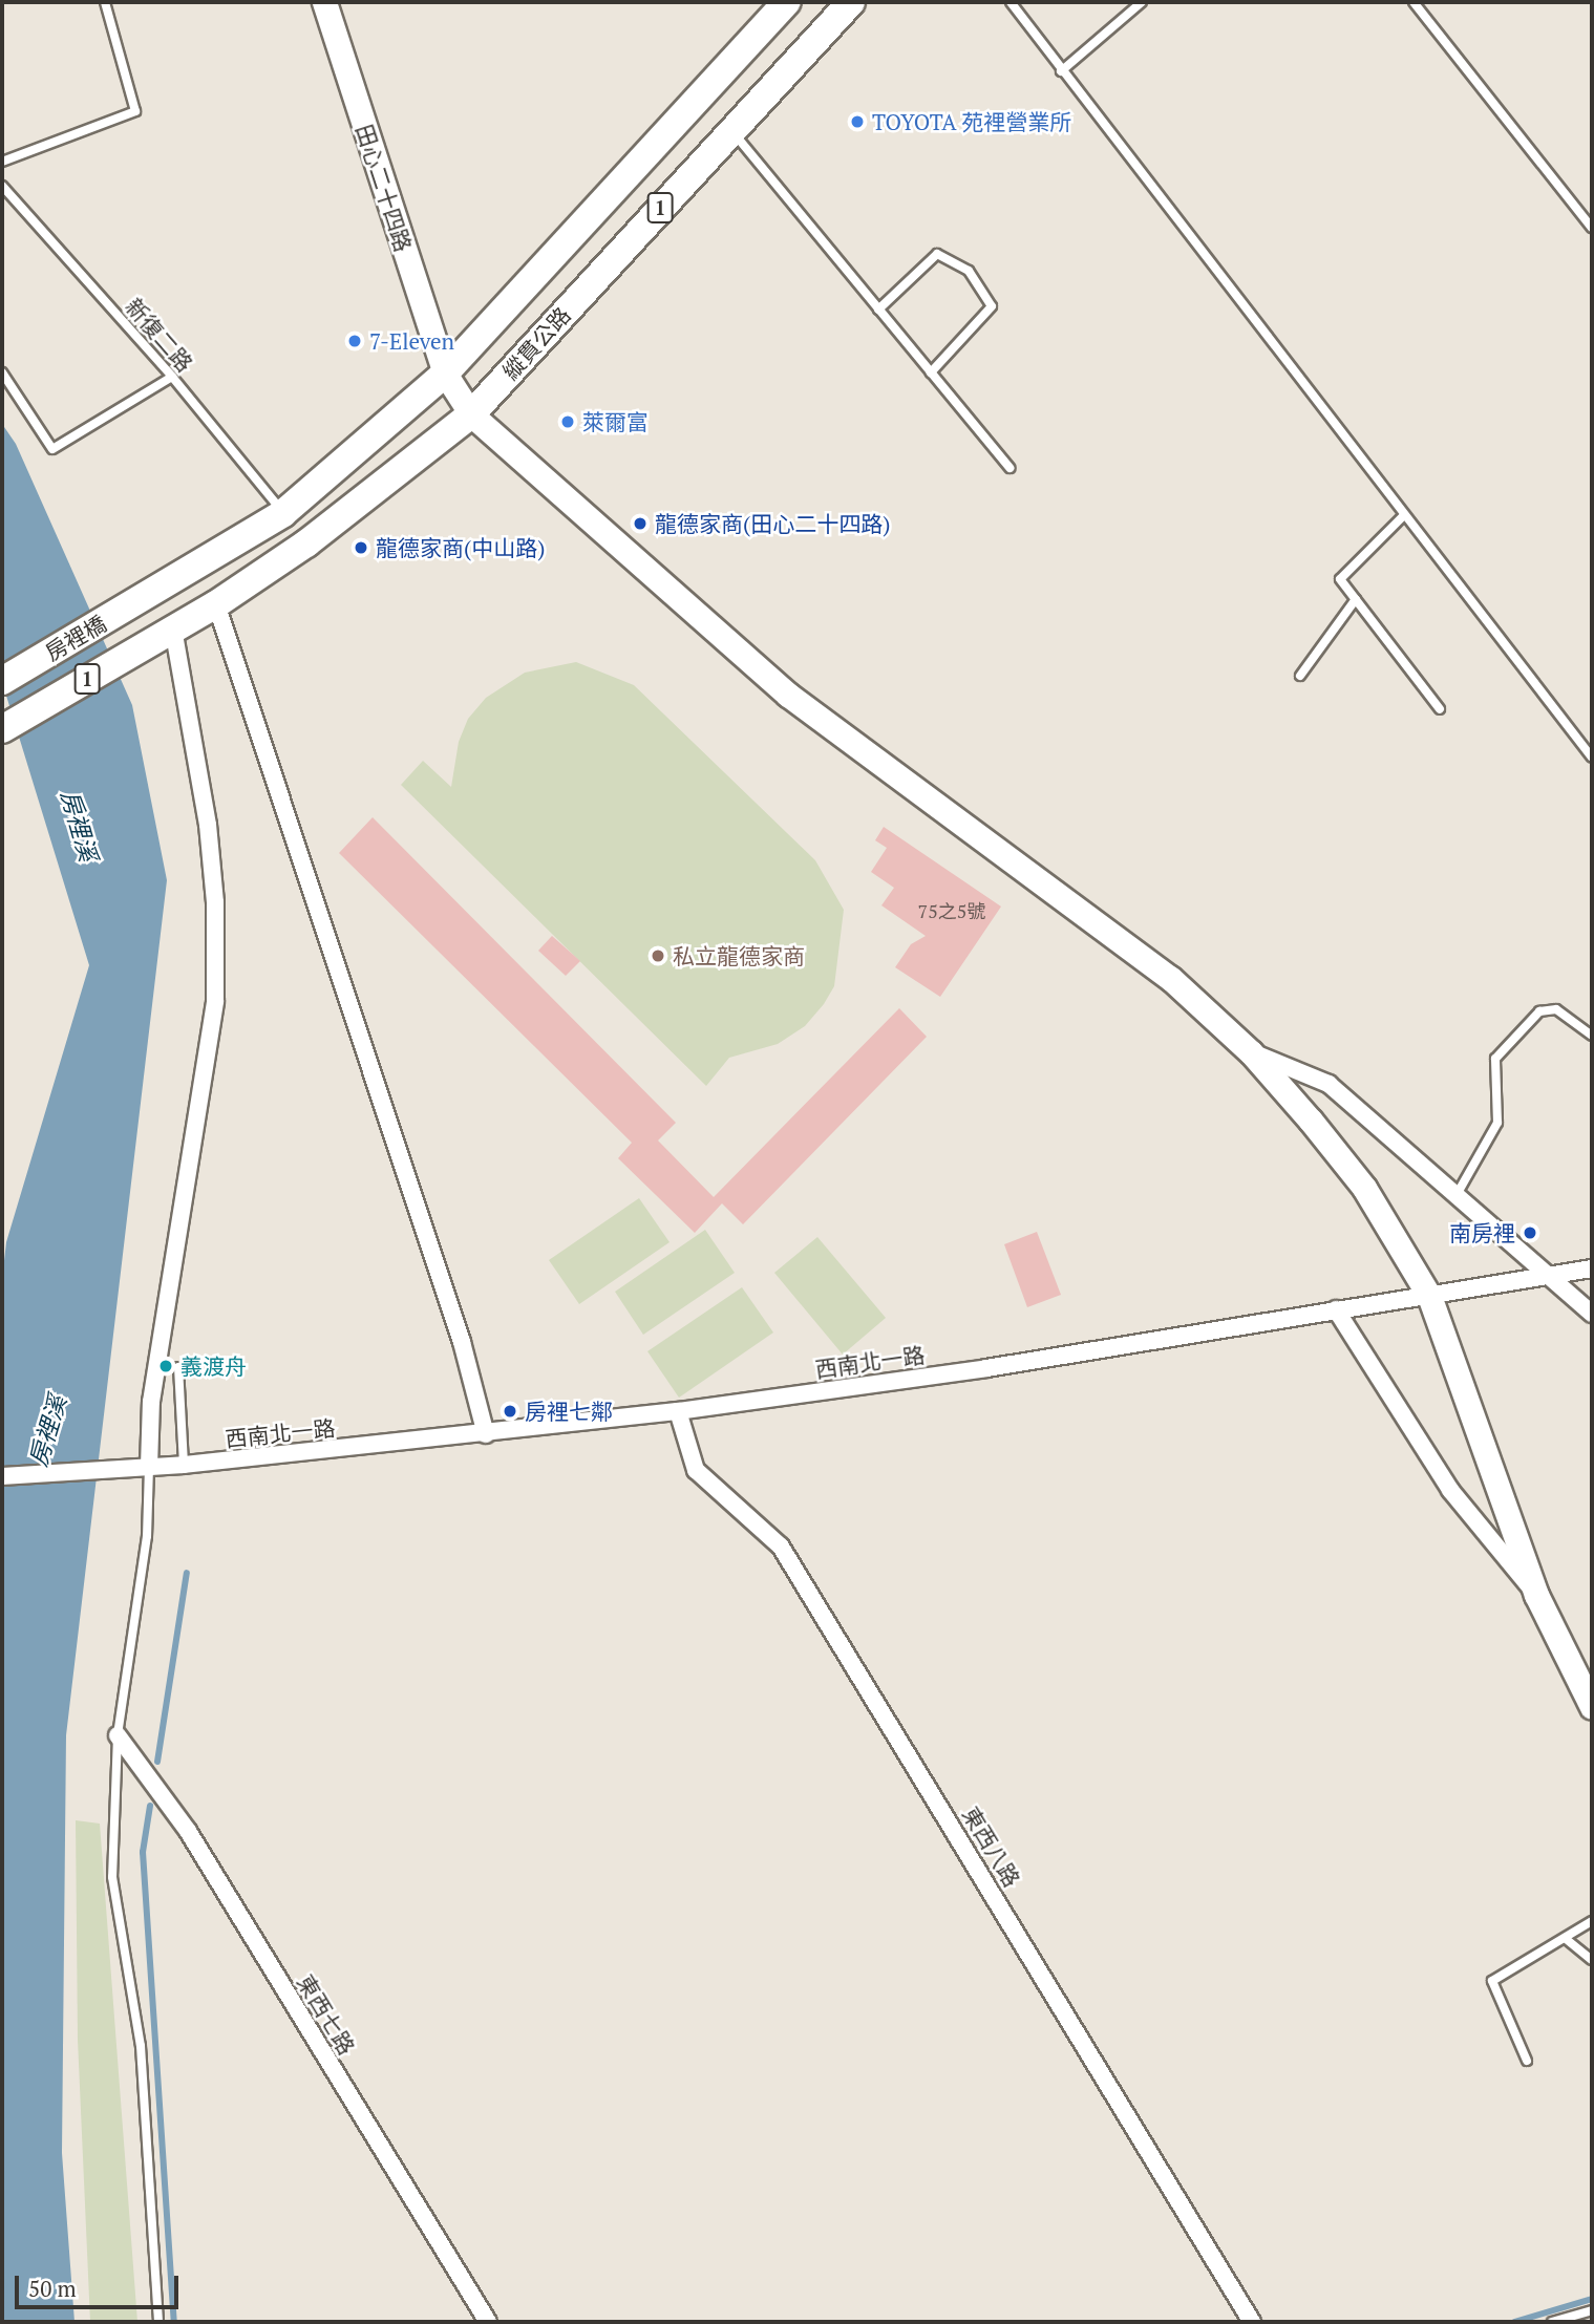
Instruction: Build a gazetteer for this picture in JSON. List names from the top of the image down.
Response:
{
  "streets": {
    "main road": [
      "田心二十四路",
      "1",
      "縱貫公路",
      "房裡橋"
    ],
    "street": ["西南北一路", "東西八路", "東西七路"],
    "lane": ["新復二路"]
  },
  "crossings": [
    ["田心二十四路", "1"],
    ["田心二十四路", "縱貫公路"],
    ["田心二十四路", "西南北一路"],
    ["1", "新復二路"],
    ["1", "房裡橋"],
    ["新復二路", "房裡橋"],
    ["縱貫公路", "房裡橋"],
    ["西南北一路", "東西八路"]
  ],
  "water": ["房裡溪"],
  "places": [
    "TOYOTA 苑裡營業所",
    "7-Eleven",
    "萊爾富",
    "龍德家商(田心二十四路)",
    "龍德家商(中山路)",
    "私立龍德家商",
    "南房裡",
    "義渡舟",
    "房裡七鄰"
  ],
  "house_numbers": ["75之5號"],
  "scale_bar": "50 m"
}
